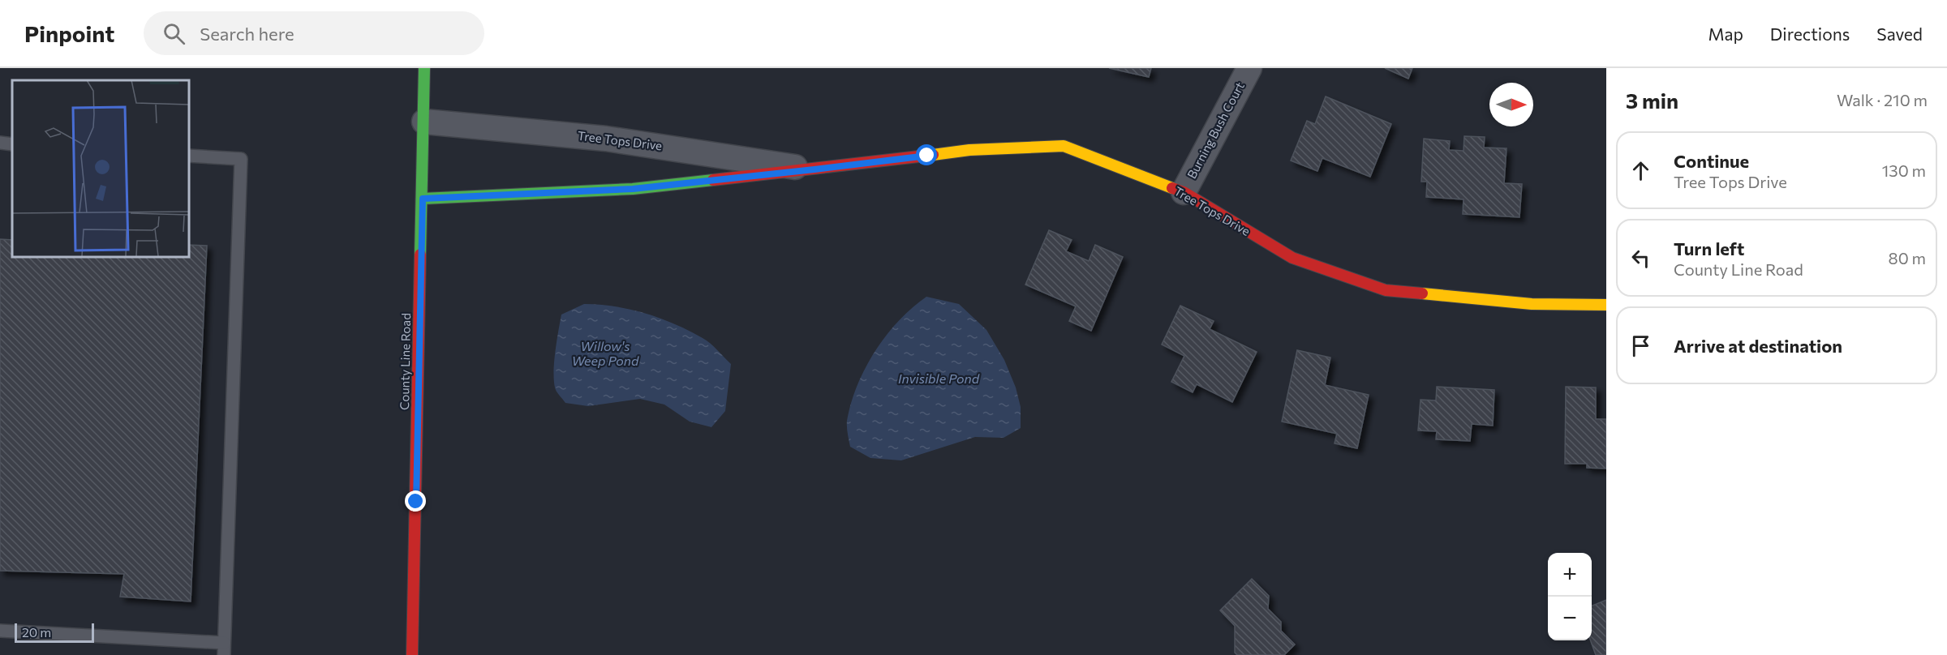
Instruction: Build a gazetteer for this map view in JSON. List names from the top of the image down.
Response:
{
  "streets": {
    "street": ["Burning Bush Court", "Tree Tops Drive", "County Line Road"]
  },
  "crossings": [
    ["Burning Bush Court", "Tree Tops Drive"],
    ["Tree Tops Drive", "County Line Road"]
  ],
  "water": ["Willow's Weep Pond", "Invisible Pond"],
  "scale_bar": "20 m",
  "north": "right",
  "page": {
    "header": "Pinpoint",
    "search": "Search here",
    "nav": ["Map", "Directions", "Saved"],
    "heading": ["3 min", "Walk · 210 m"],
    "list": [
      ["Continue", "Tree Tops Drive", "130 m"],
      ["Turn left", "County Line Road", "80 m"],
      "Arrive at destination"
    ],
    "map_buttons": ["+", "−"],
    "scale": "20 m"
  }
}
